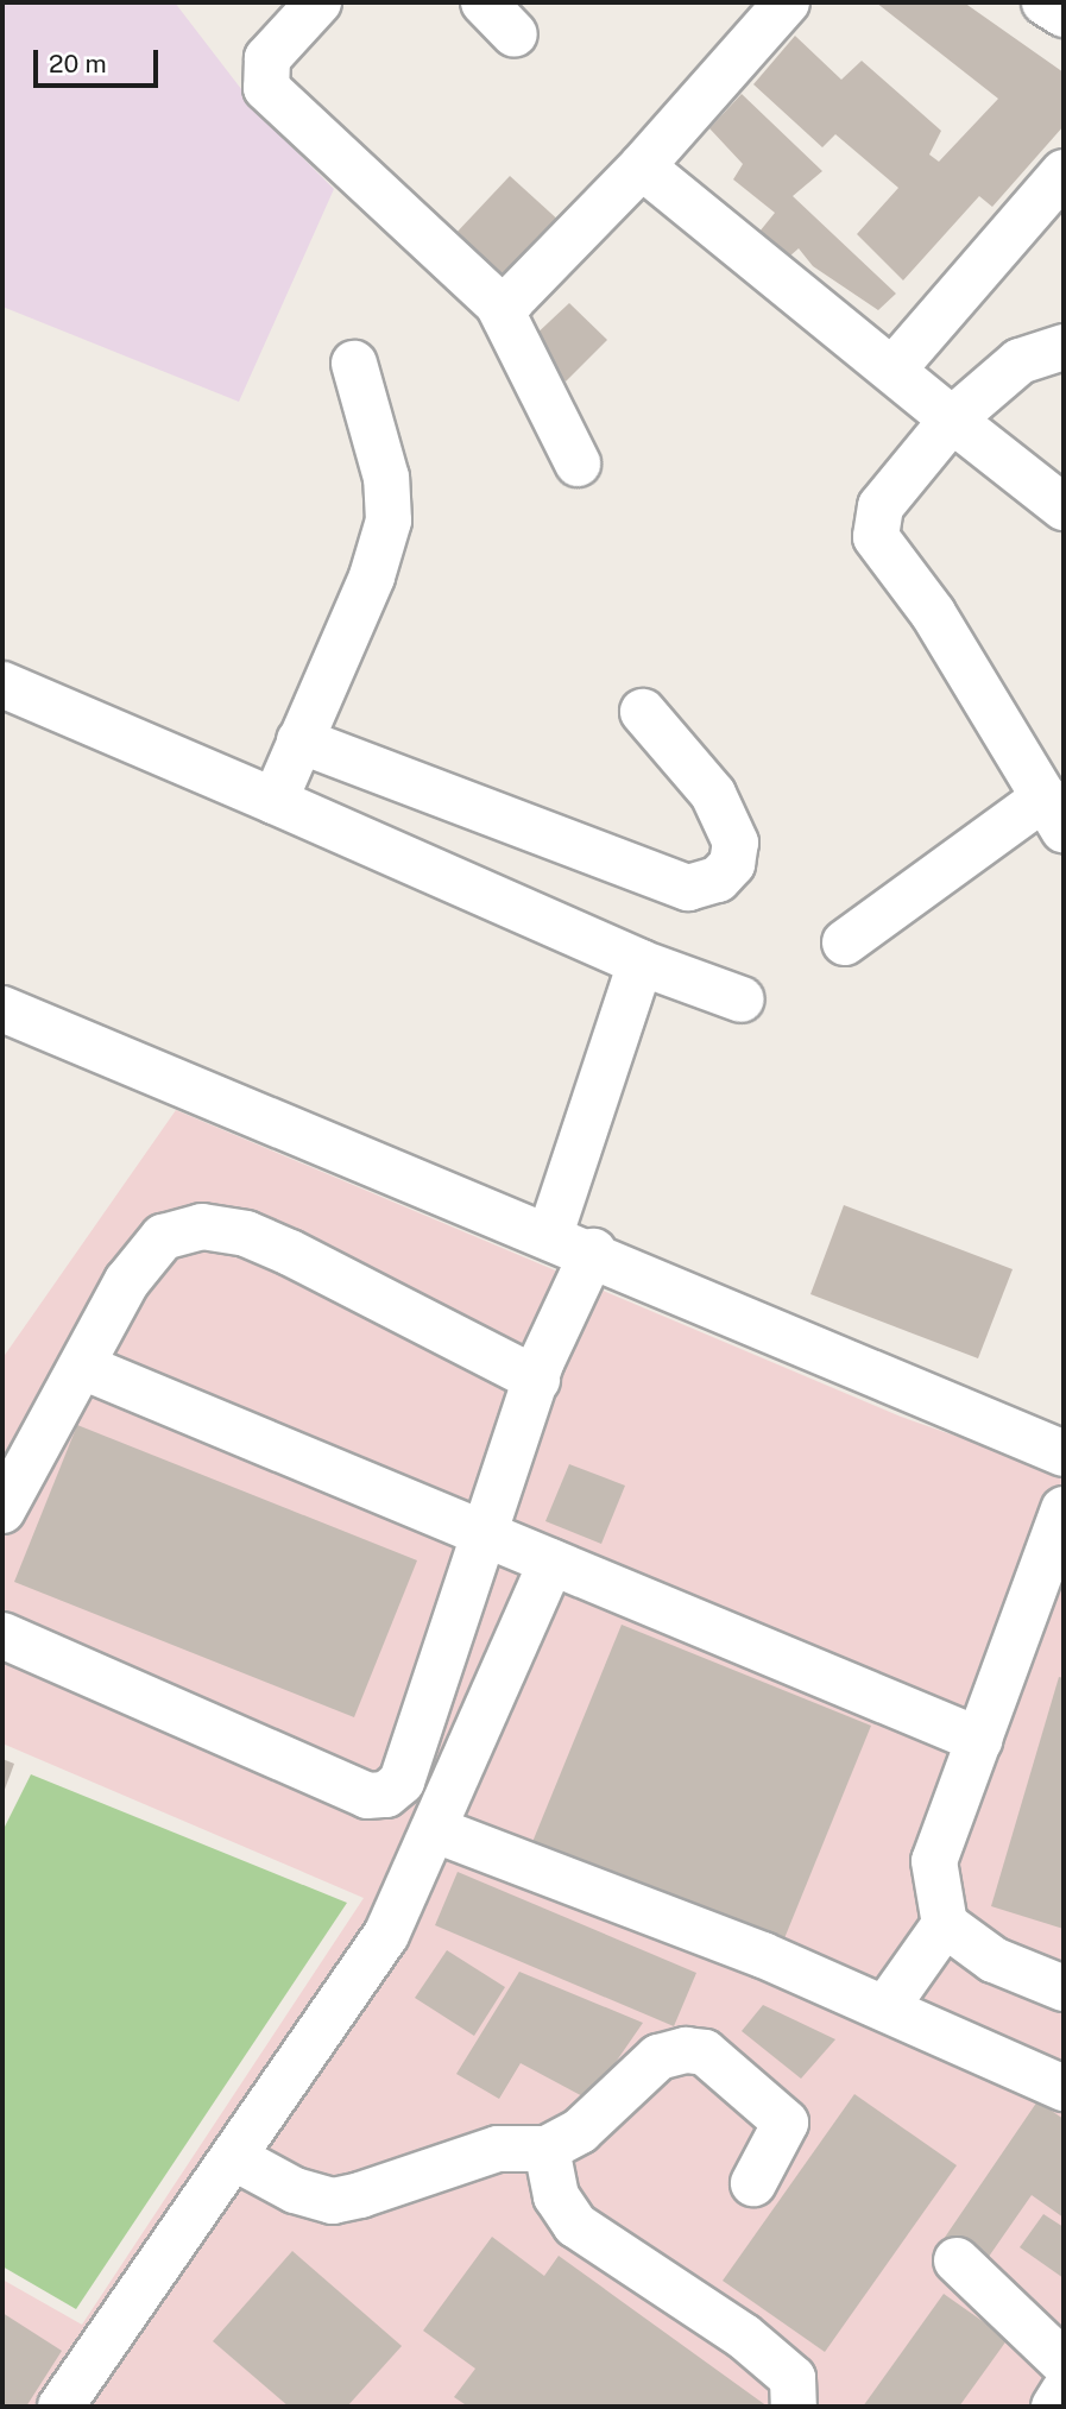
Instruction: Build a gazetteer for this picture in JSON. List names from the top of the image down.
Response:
{
  "scale_bar": "20 m"
}
